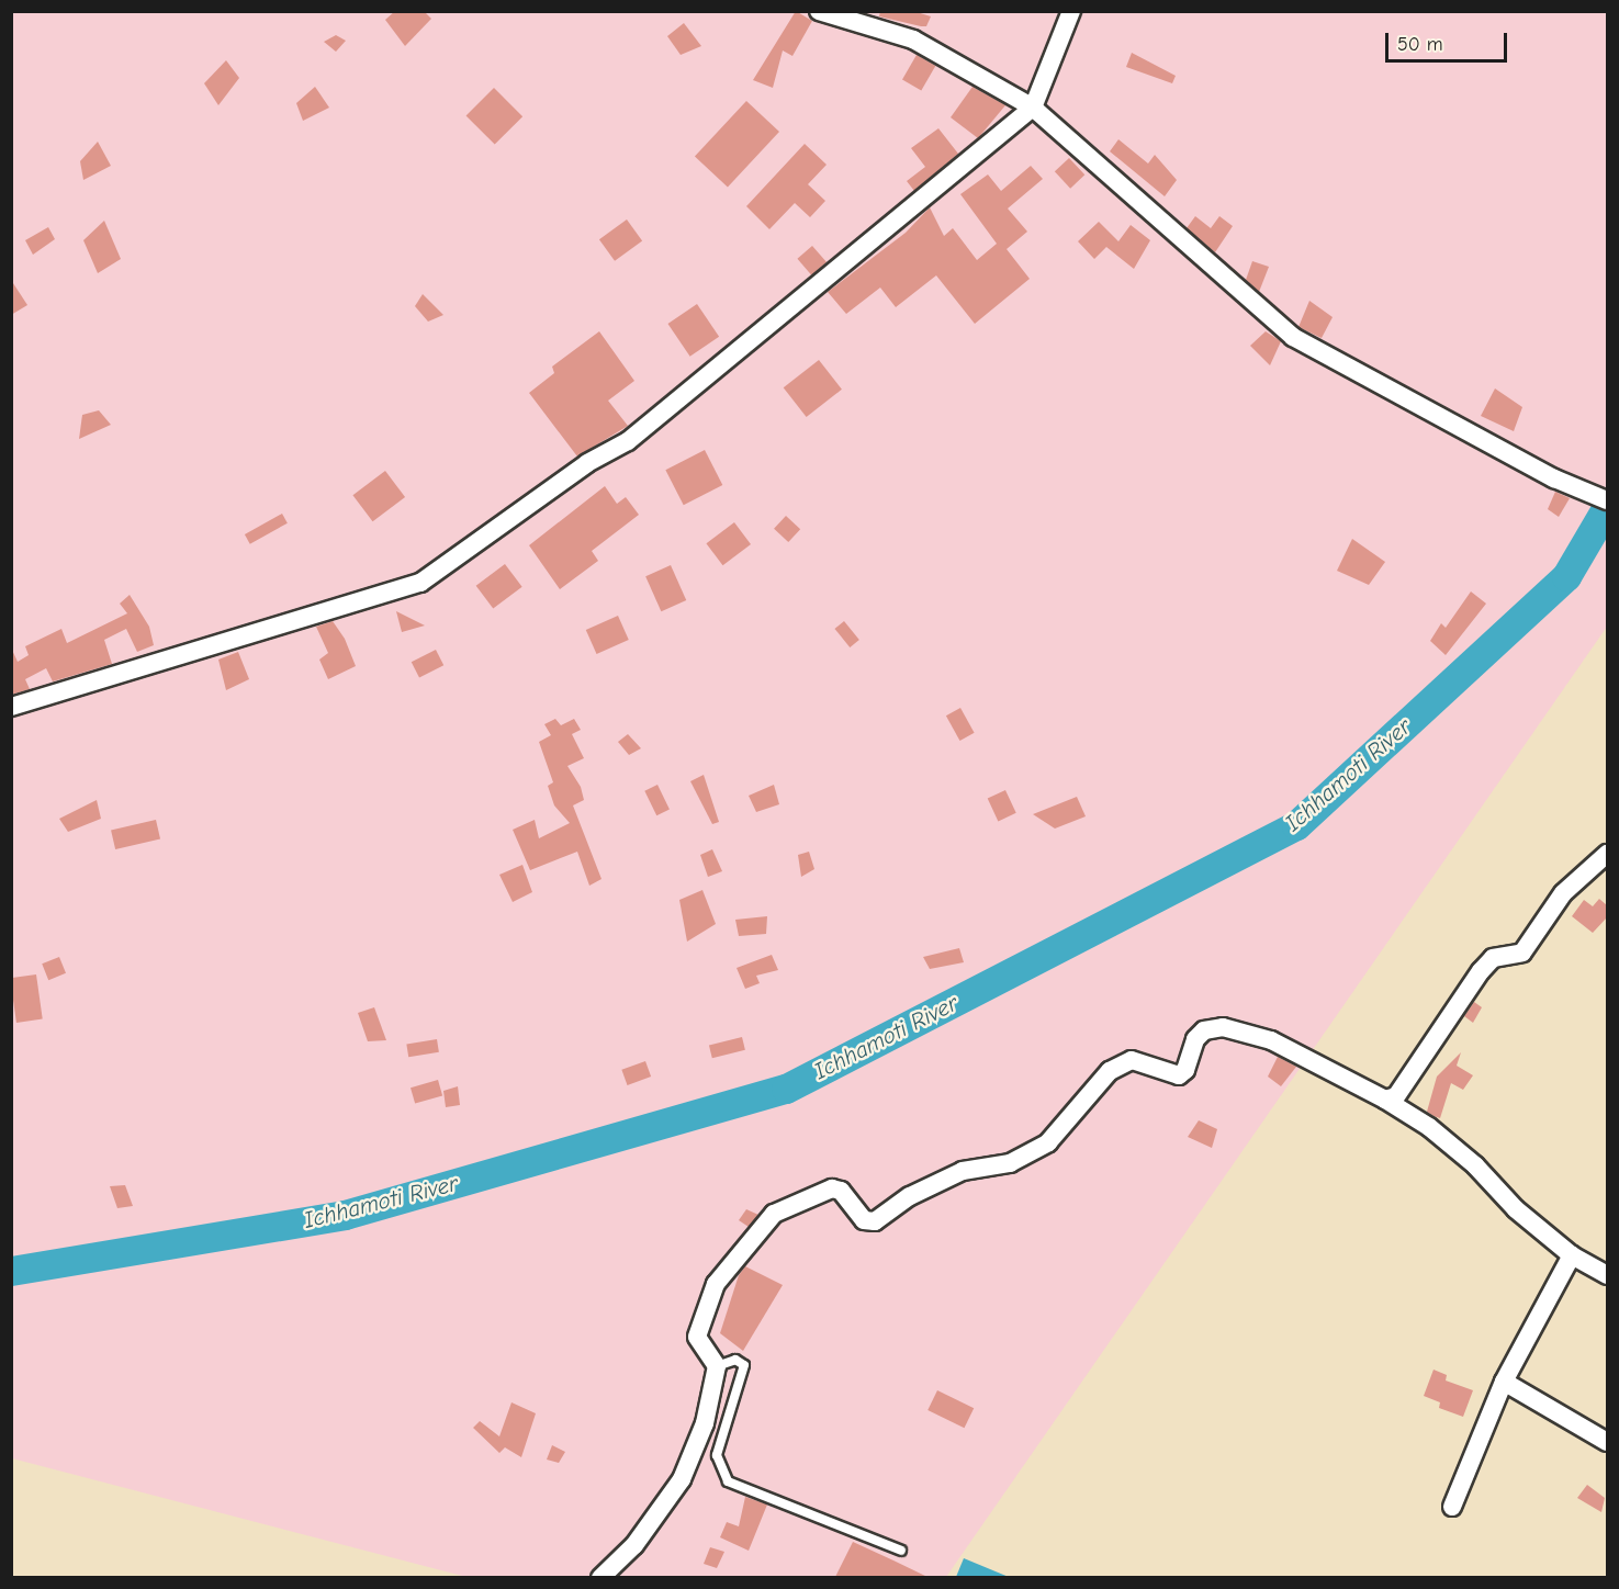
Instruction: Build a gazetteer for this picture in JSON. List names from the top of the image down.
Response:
{
  "water": ["Ichhamoti River"],
  "scale_bar": "50 m"
}
